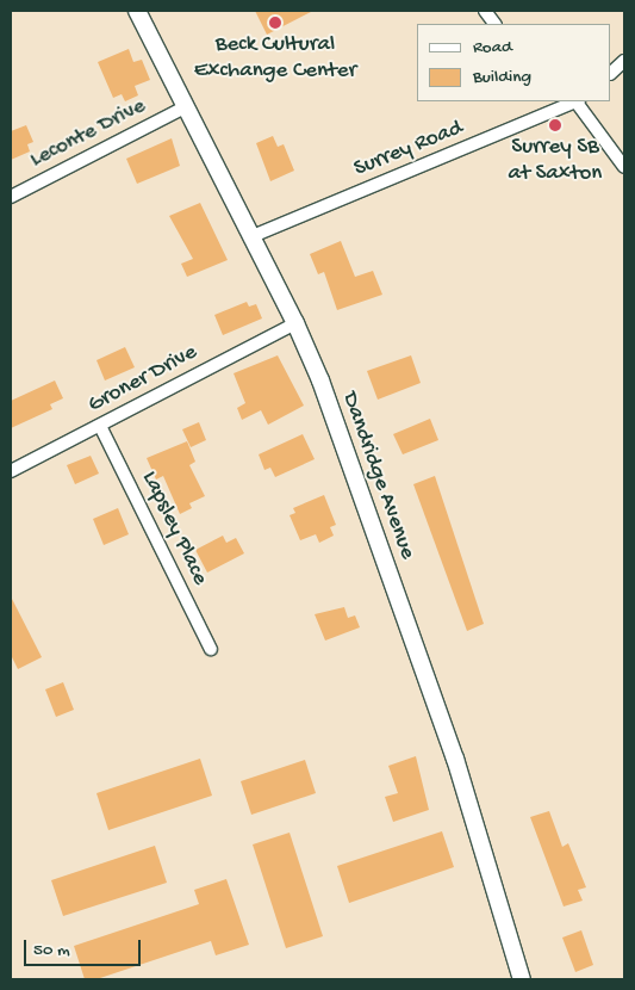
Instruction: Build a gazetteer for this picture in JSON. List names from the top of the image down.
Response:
{
  "streets": {
    "street": [
      "Leconte Drive",
      "Surrey Road",
      "Groner Drive",
      "Dandridge Avenue",
      "Lapsley Place"
    ]
  },
  "crossings": [
    ["Leconte Drive", "Dandridge Avenue"],
    ["Surrey Road", "Dandridge Avenue"],
    ["Groner Drive", "Dandridge Avenue"],
    ["Groner Drive", "Lapsley Place"]
  ],
  "places": ["Beck Cultural Exchange Center", "Surrey SB at Saxton"],
  "legend": ["Road", "Building"],
  "scale_bar": "50 m"
}
